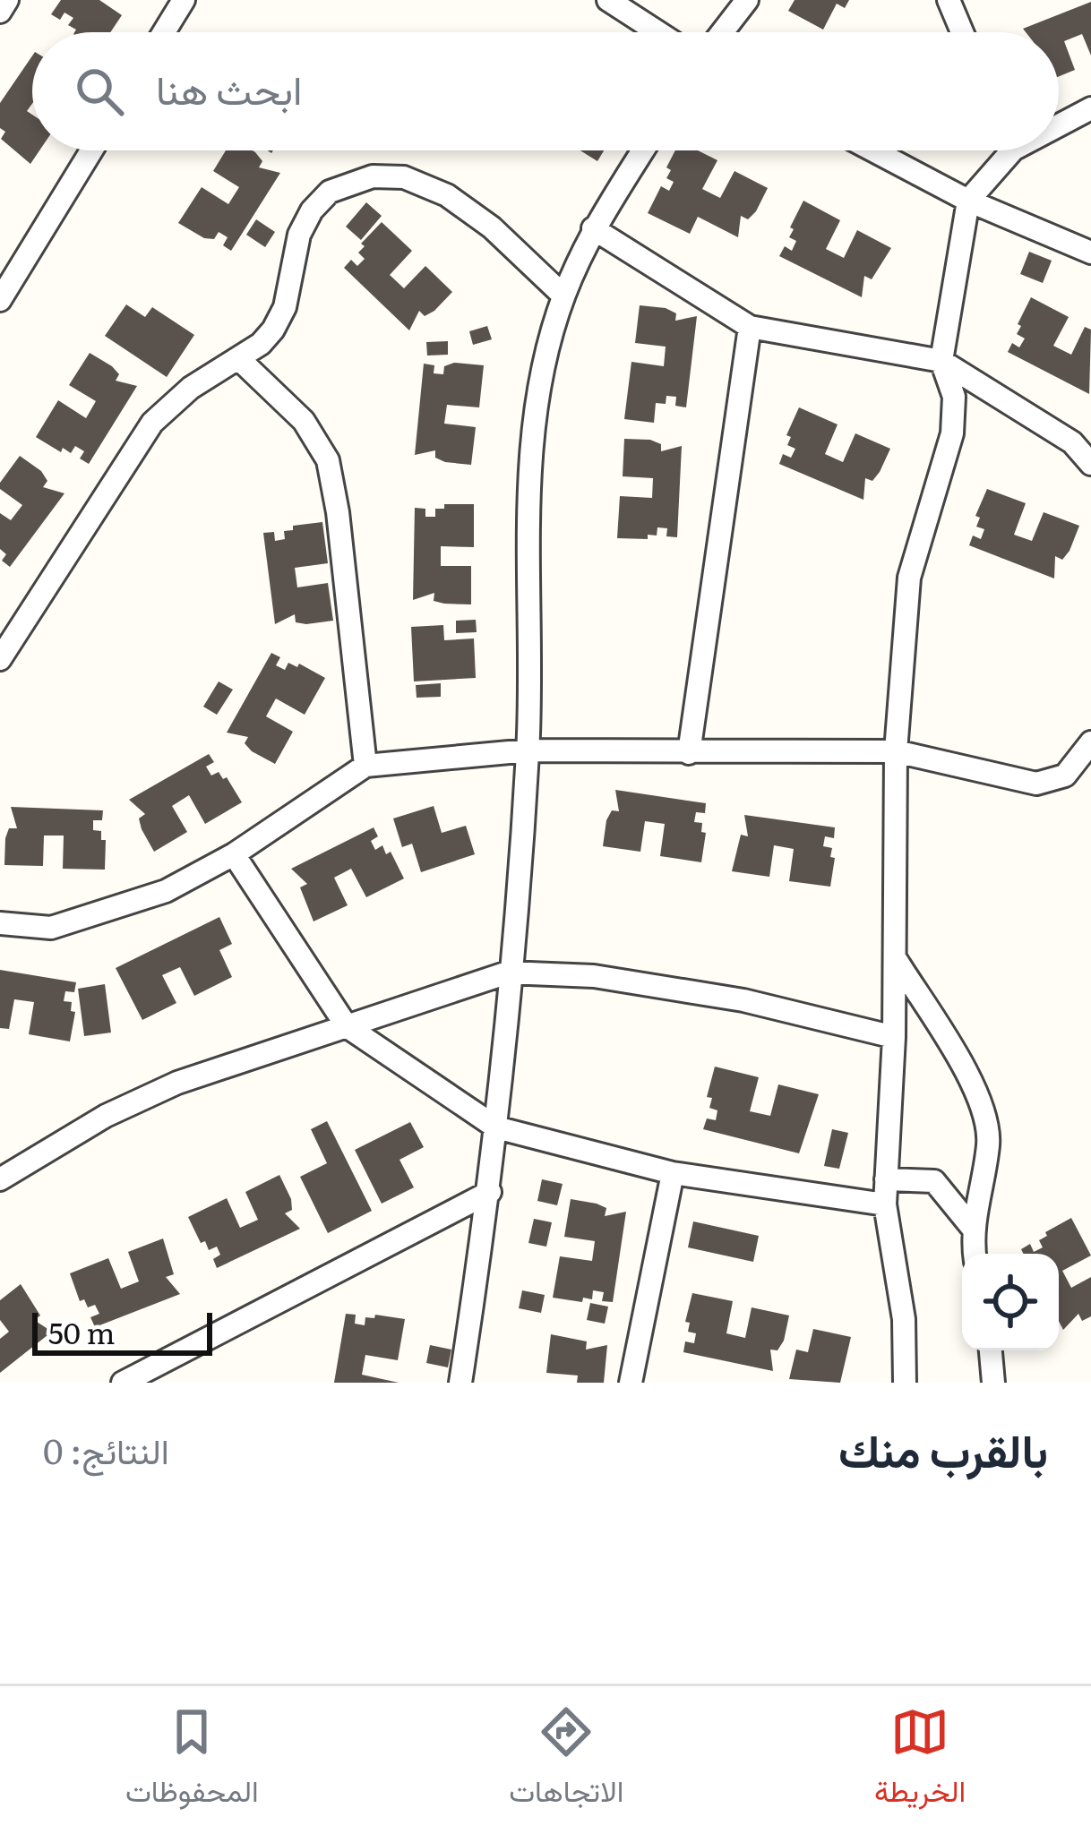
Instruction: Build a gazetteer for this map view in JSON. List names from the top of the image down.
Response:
{
  "scale_bar": "50 m",
  "page": {
    "search": "ابحث هنا",
    "scale": "50 m",
    "heading": ["بالقرب منك", "النتائج: 0"],
    "nav": ["الخريطة", "الاتجاهات", "المحفوظات"]
  }
}
